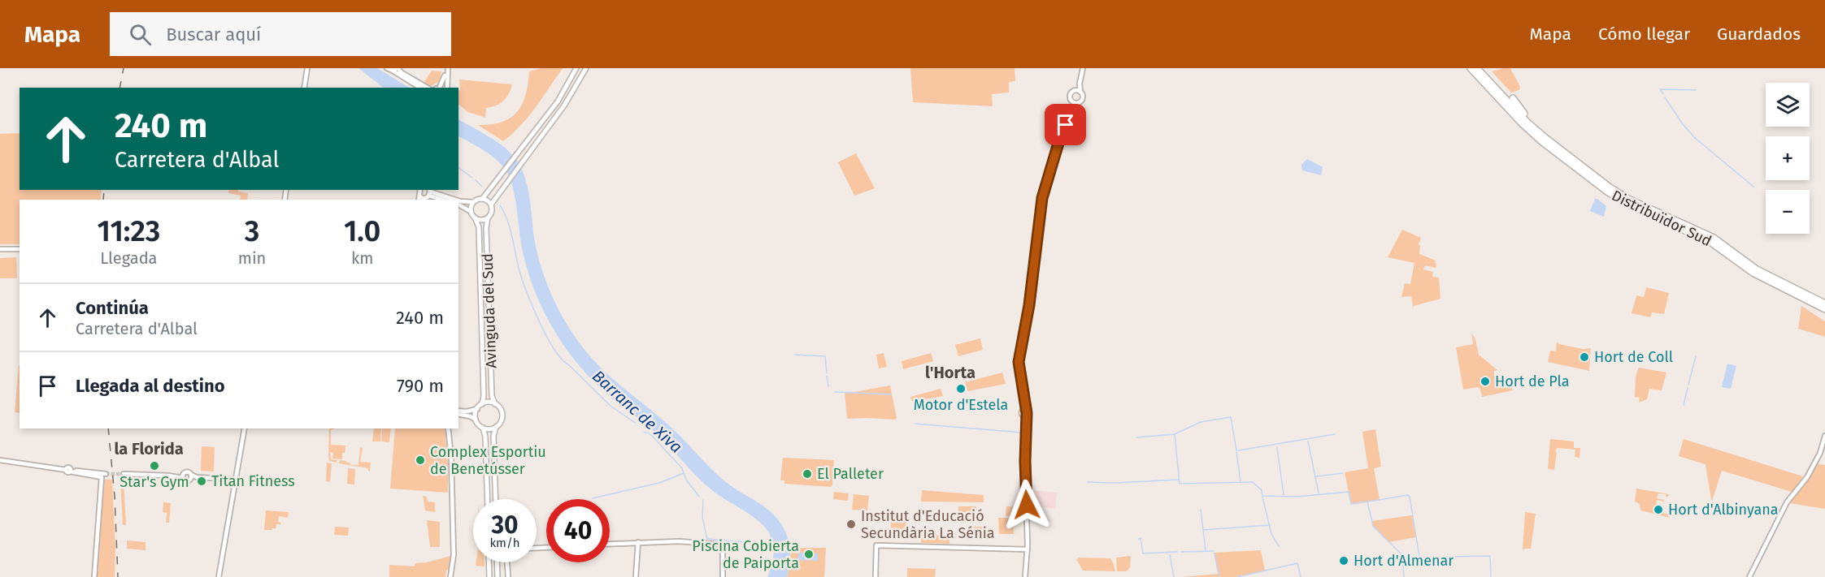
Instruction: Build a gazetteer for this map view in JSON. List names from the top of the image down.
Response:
{
  "streets": {
    "highway": ["Distribuïdor Sud"],
    "main road": ["Avinguda del Sud"]
  },
  "districts": ["l'Horta", "la Florida"],
  "water": ["Barranc de Xiva"],
  "places": [
    "Hort de Coll",
    "Hort de Pla",
    "Motor d'Estela",
    "Complex Esportiu de Benetússer",
    "Star's Gym",
    "El Palleter",
    "Titan Fitness",
    "Hort d'Albinyana",
    "Institut d'Educació Secundària La Sénia",
    "Piscina Cobierta de Paiporta",
    "Hort d'Almenar"
  ],
  "page": {
    "header": "Mapa",
    "search": "Buscar aquí",
    "nav": ["Mapa", "Cómo llegar", "Guardados"],
    "map_buttons": ["+", "−"],
    "turn": ["240 m", "Carretera d'Albal"],
    "eta": [
      "11:23",
      "Llegada",
      "3",
      "min",
      "1.0",
      "km"
    ],
    "list": [
      {
        "name": "Continúa",
        "note": "Carretera d'Albal",
        "value": "240 m"
      },
      {
        "name": "Llegada al destino",
        "value": "790 m"
      }
    ],
    "speed": "30 km/h",
    "limit": "40"
  }
}
